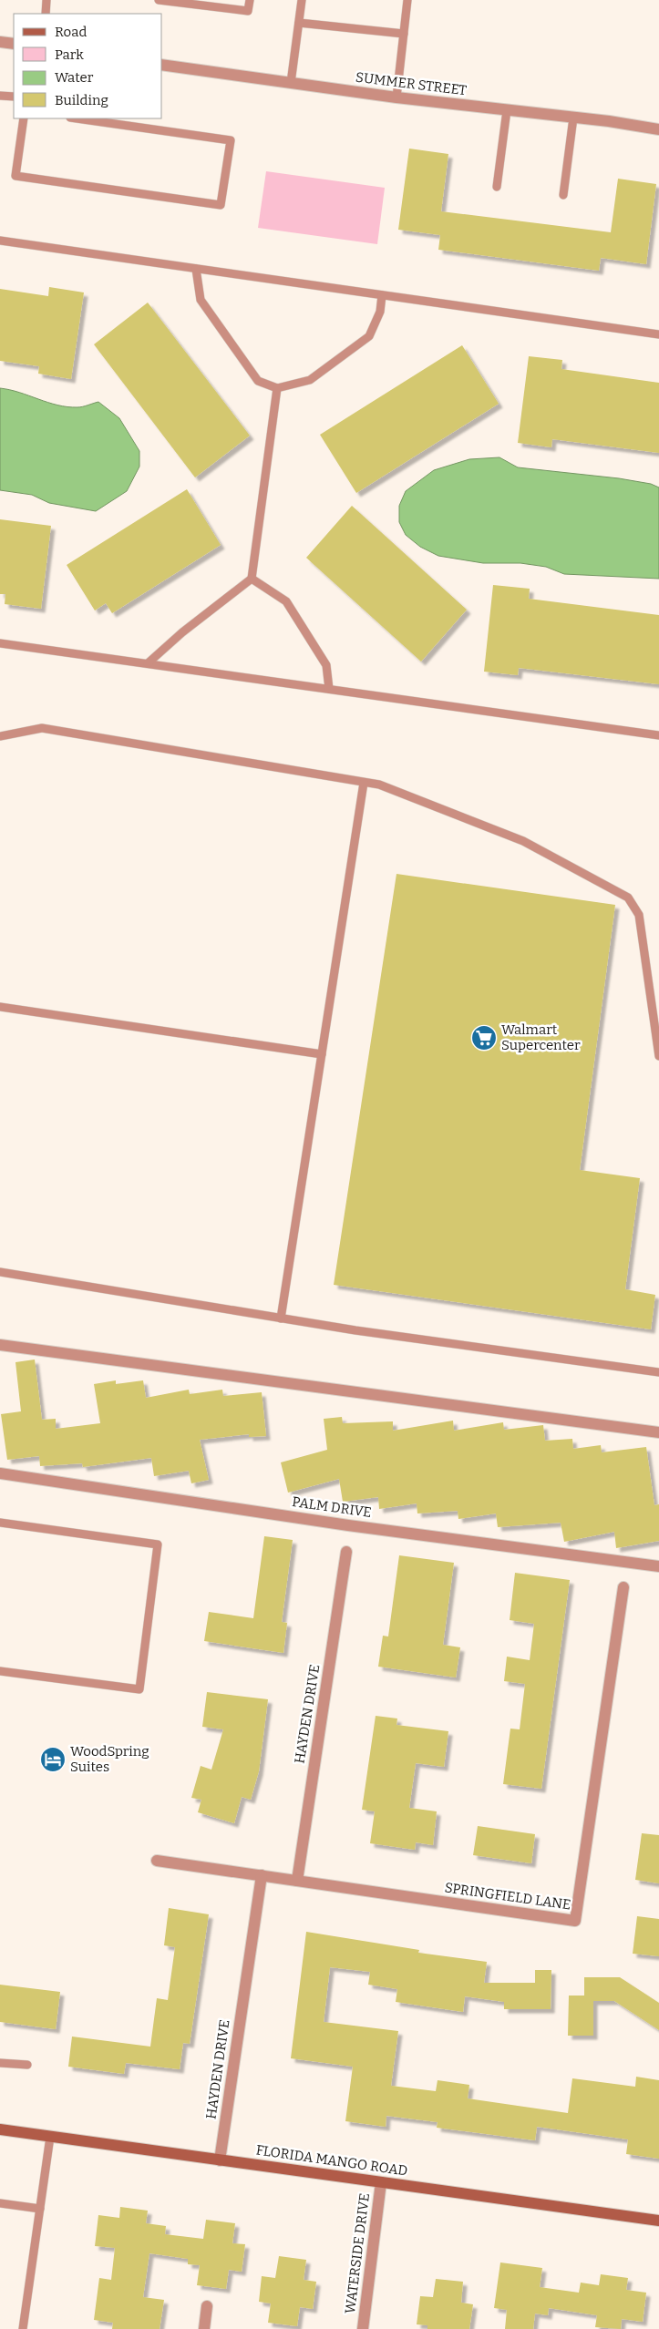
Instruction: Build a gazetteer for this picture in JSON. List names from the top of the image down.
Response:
{
  "streets": {
    "street": [
      "SUMMER STREET",
      "PALM DRIVE",
      "HAYDEN DRIVE",
      "SPRINGFIELD LANE",
      "FLORIDA MANGO ROAD",
      "WATERSIDE DRIVE"
    ]
  },
  "crossings": [
    ["HAYDEN DRIVE", "SPRINGFIELD LANE"],
    ["HAYDEN DRIVE", "FLORIDA MANGO ROAD"],
    ["FLORIDA MANGO ROAD", "WATERSIDE DRIVE"]
  ],
  "places": {
    "supermarket": ["Walmart Supercenter"],
    "hotel": ["WoodSpring Suites"]
  },
  "legend": [
    "Road",
    "Park",
    "Water",
    "Building"
  ]
}
